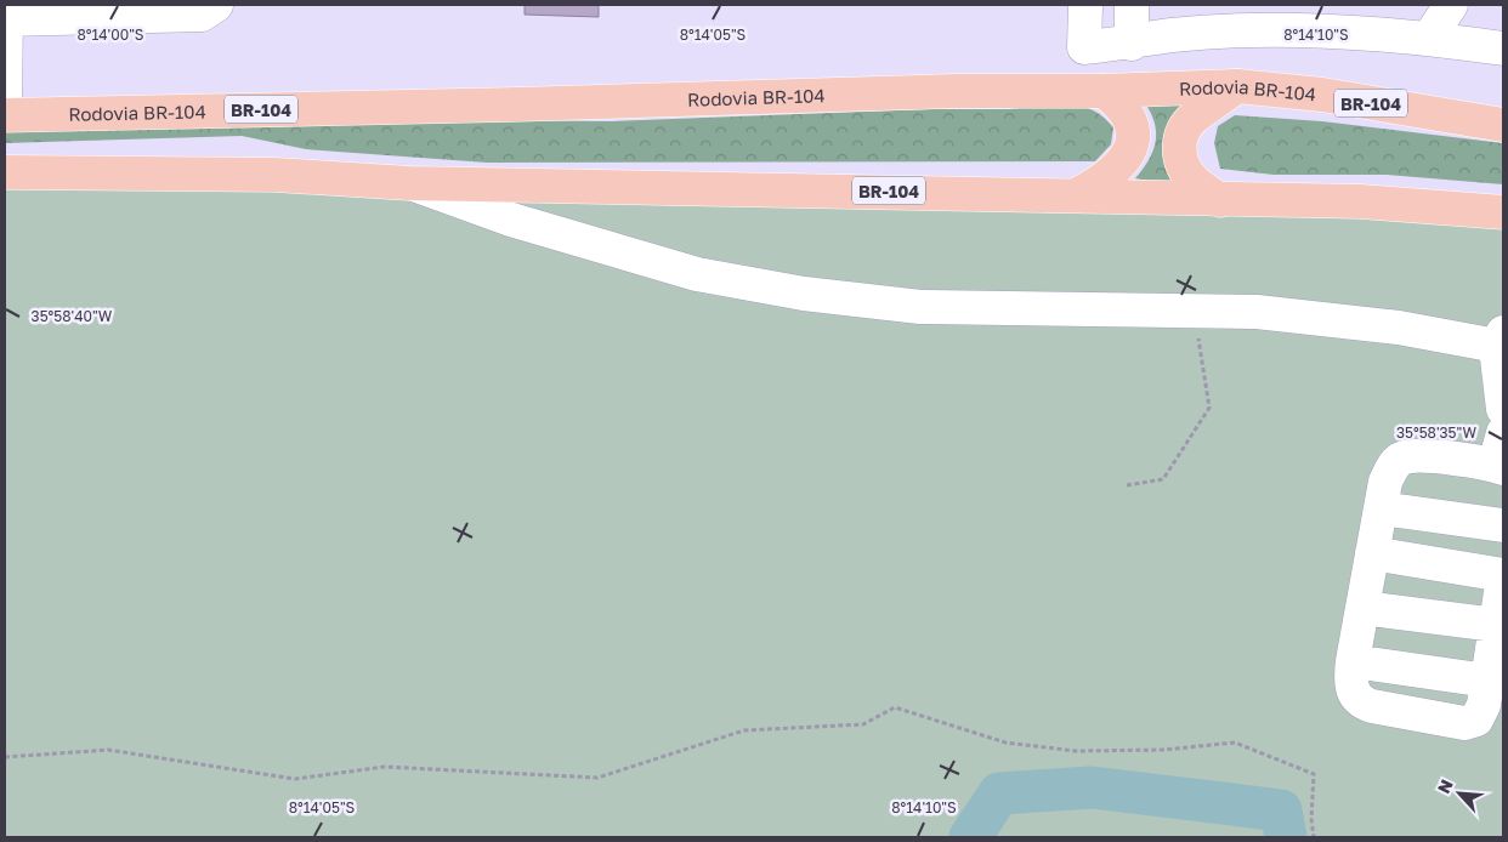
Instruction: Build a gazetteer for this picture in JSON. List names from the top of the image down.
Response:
{
  "streets": {
    "highway": ["Rodovia BR-104", "BR-104"]
  },
  "north": "top left",
  "coordinates": [
    "8°14'00\"S",
    "8°14'05\"S",
    "8°14'10\"S",
    "35°58'40\"W",
    "35°58'35\"W"
  ]
}
